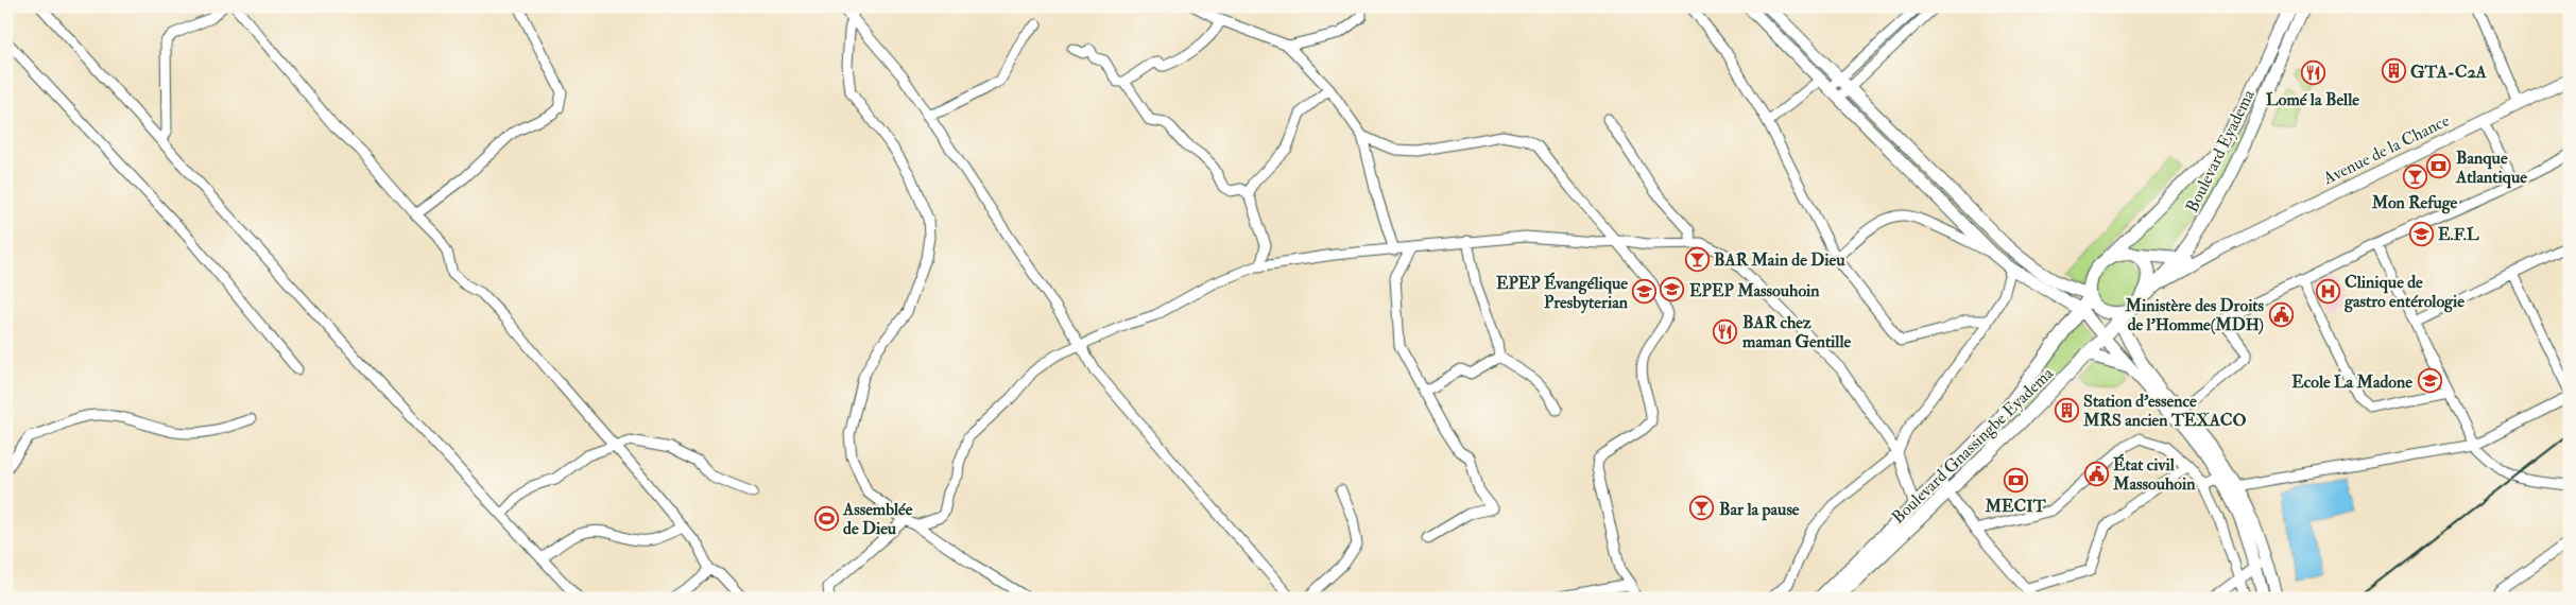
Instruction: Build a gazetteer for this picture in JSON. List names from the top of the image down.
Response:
{
  "streets": {
    "highway": ["Boulevard Eyadema", "Boulevard Gnassingbe Eyadema"],
    "main road": ["Avenue de la Chance"]
  },
  "crossings": [
    ["Boulevard Eyadema", "Boulevard Gnassingbe Eyadema"]
  ],
  "places": {
    "building": ["GTA-C2A", "Station d'essence MRS ancien TEXACO"],
    "restaurant": ["Lomé la Belle", "BAR chez maman Gentille"],
    "bank": ["Banque Atlantique", "MECIT"],
    "bar": ["Mon Refuge", "BAR Main de Dieu", "Bar la pause"],
    "school or university": [
      "E.F.L",
      "EPEP Massouhoin",
      "EPEP Évangélique Presbyterian",
      "Ecole La Madone"
    ],
    "hospital": ["Clinique de gastro entérologie"],
    "public building": ["Ministère des Droits de l'Homme(MDH)", "État civil Massouhoin"],
    "sports": ["Assemblée de Dieu"]
  }
}
